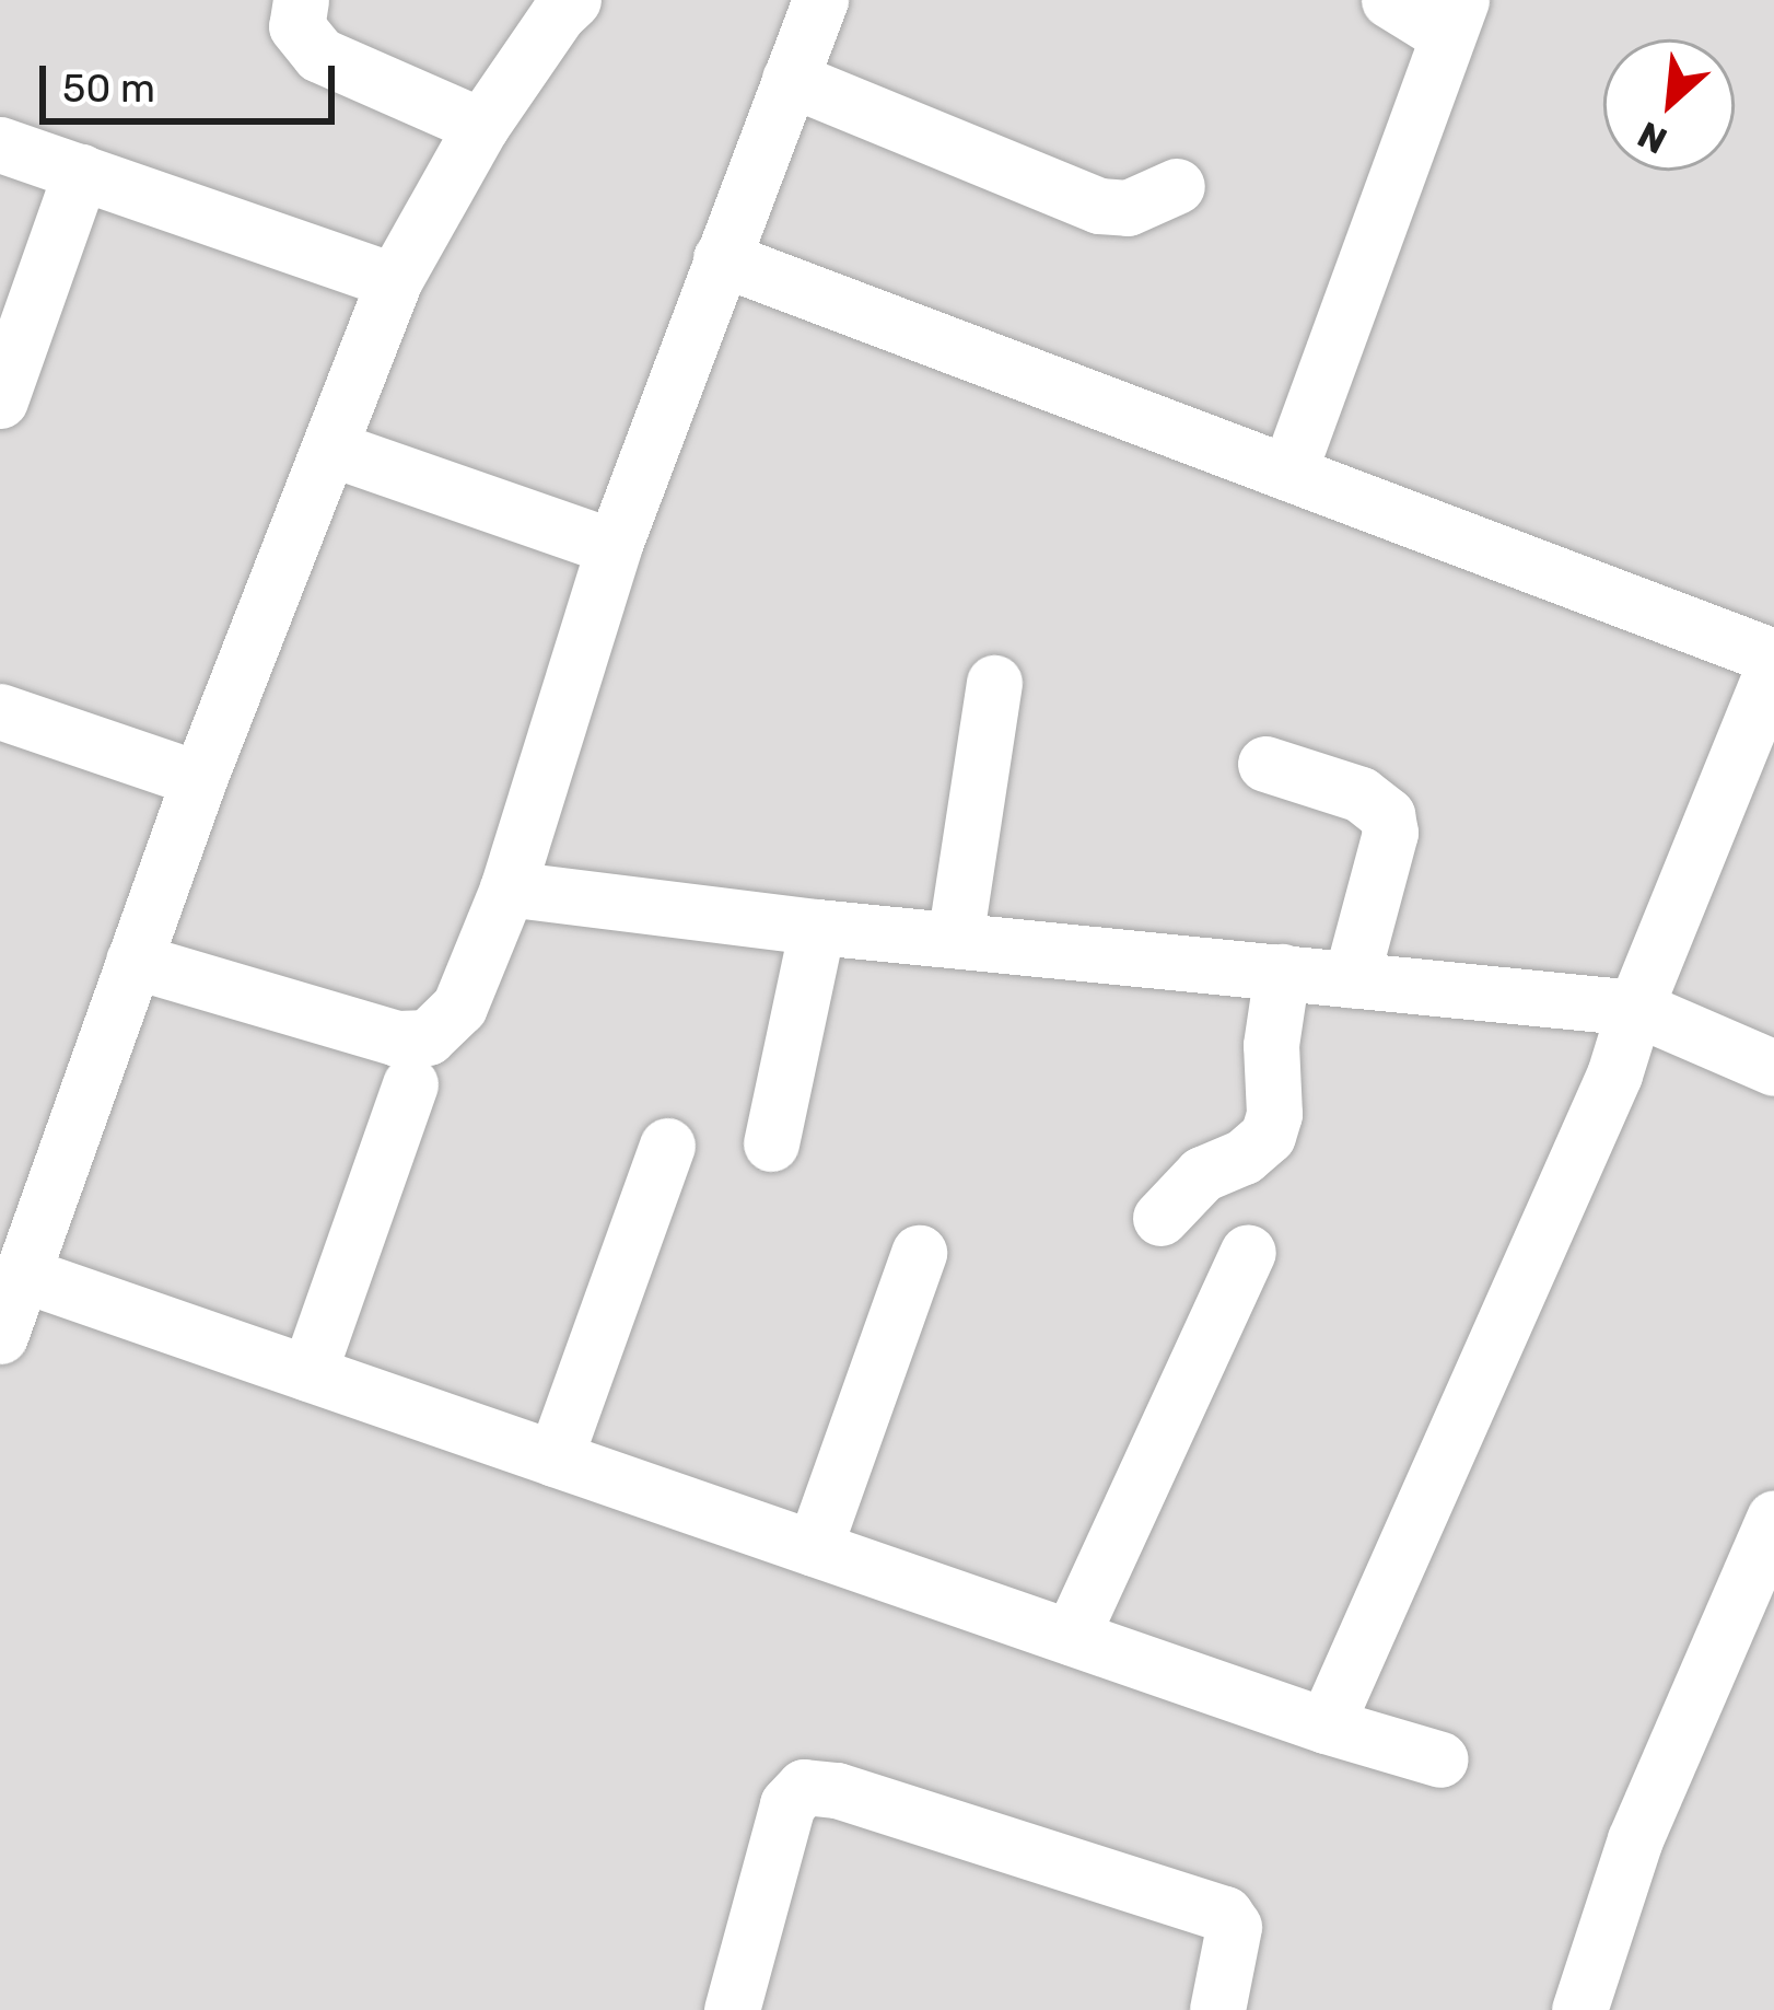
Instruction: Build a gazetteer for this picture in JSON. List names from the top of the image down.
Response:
{
  "scale_bar": "50 m",
  "north": "bottom left"
}
